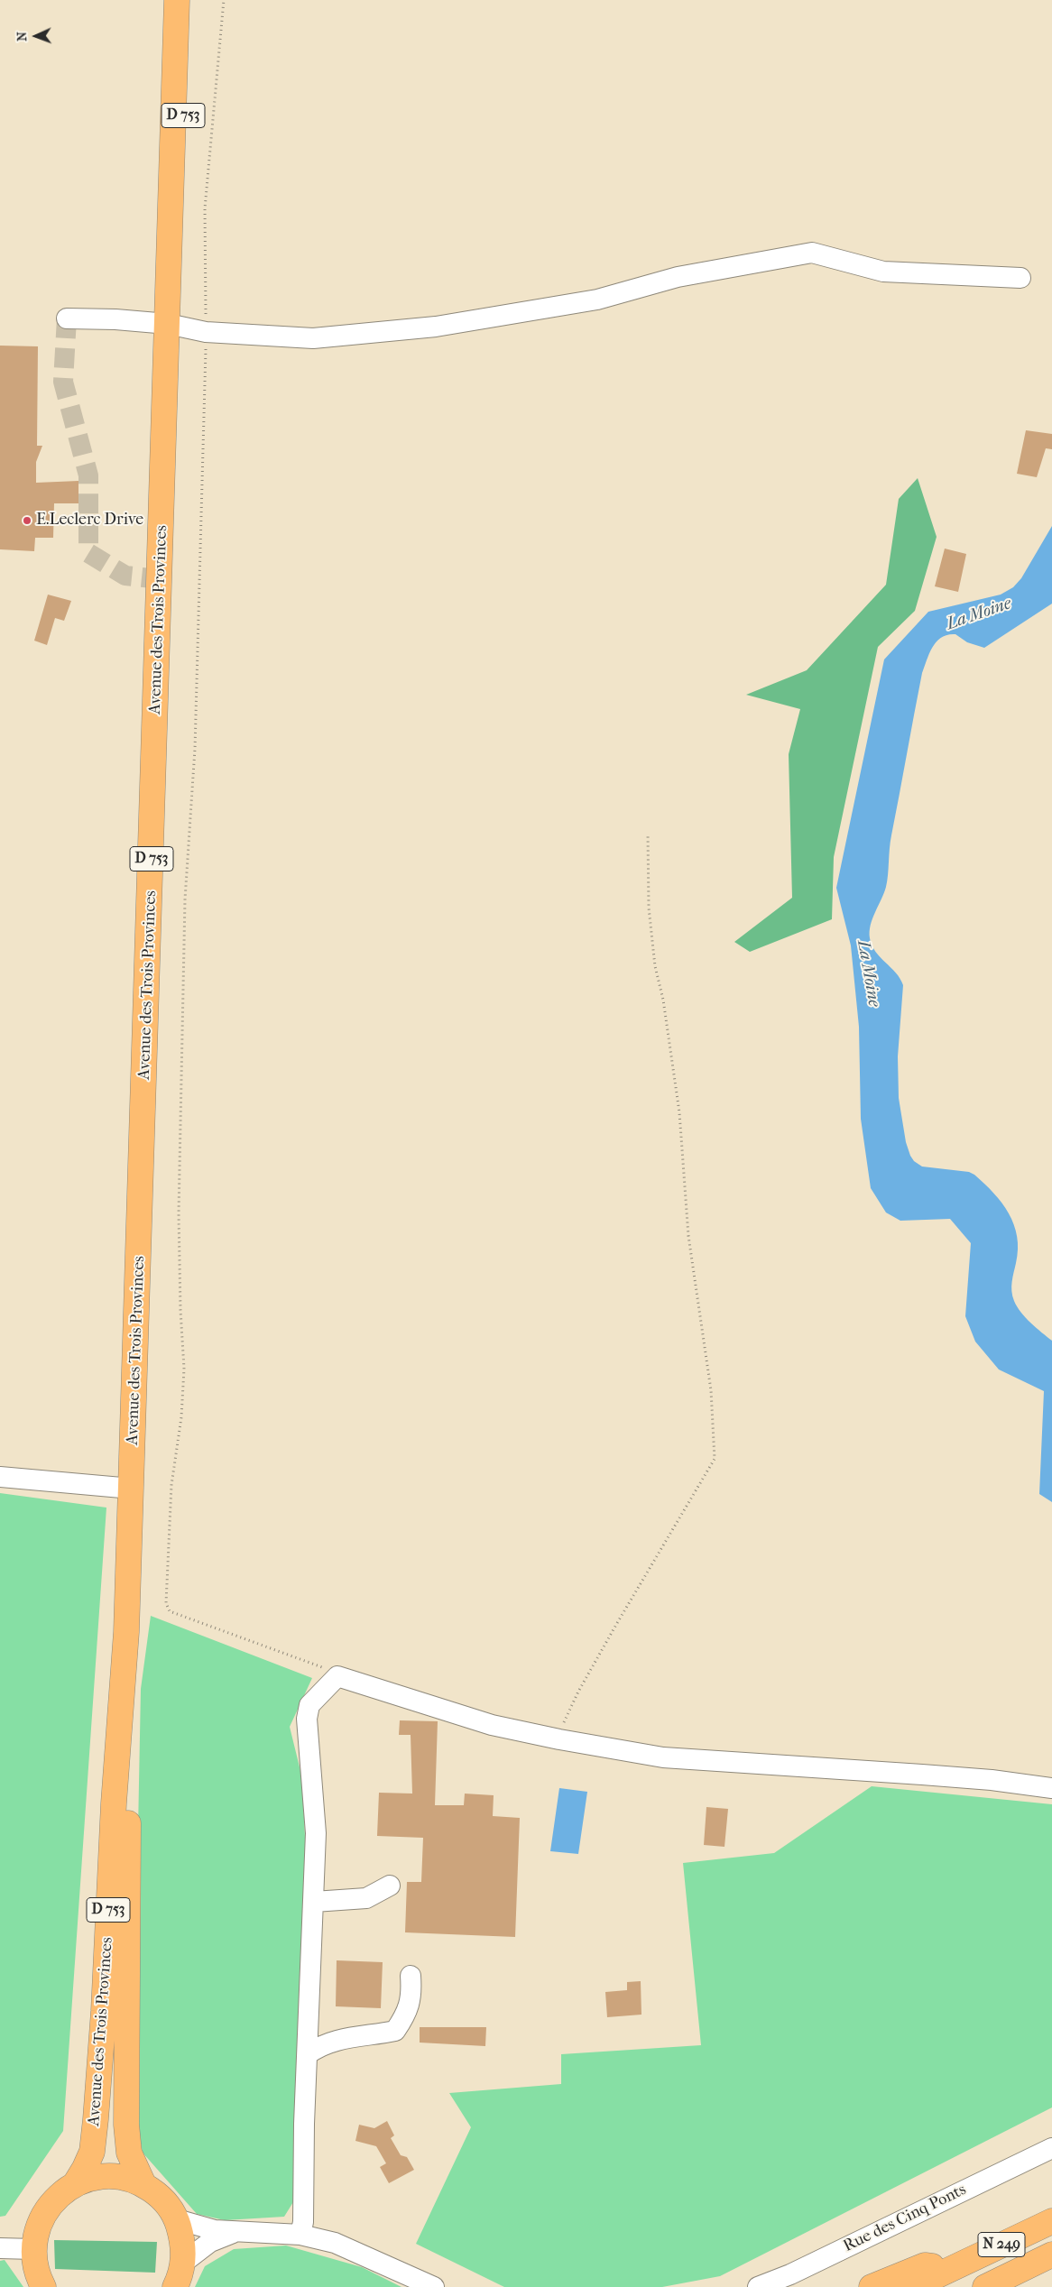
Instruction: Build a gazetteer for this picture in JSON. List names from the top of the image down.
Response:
{
  "streets": {
    "main road": ["D 753", "Avenue des Trois Provinces", "N 249"],
    "street": ["Rue des Cinq Ponts"]
  },
  "water": ["La Moine"],
  "places": ["E.Leclerc Drive"],
  "north": "left"
}
